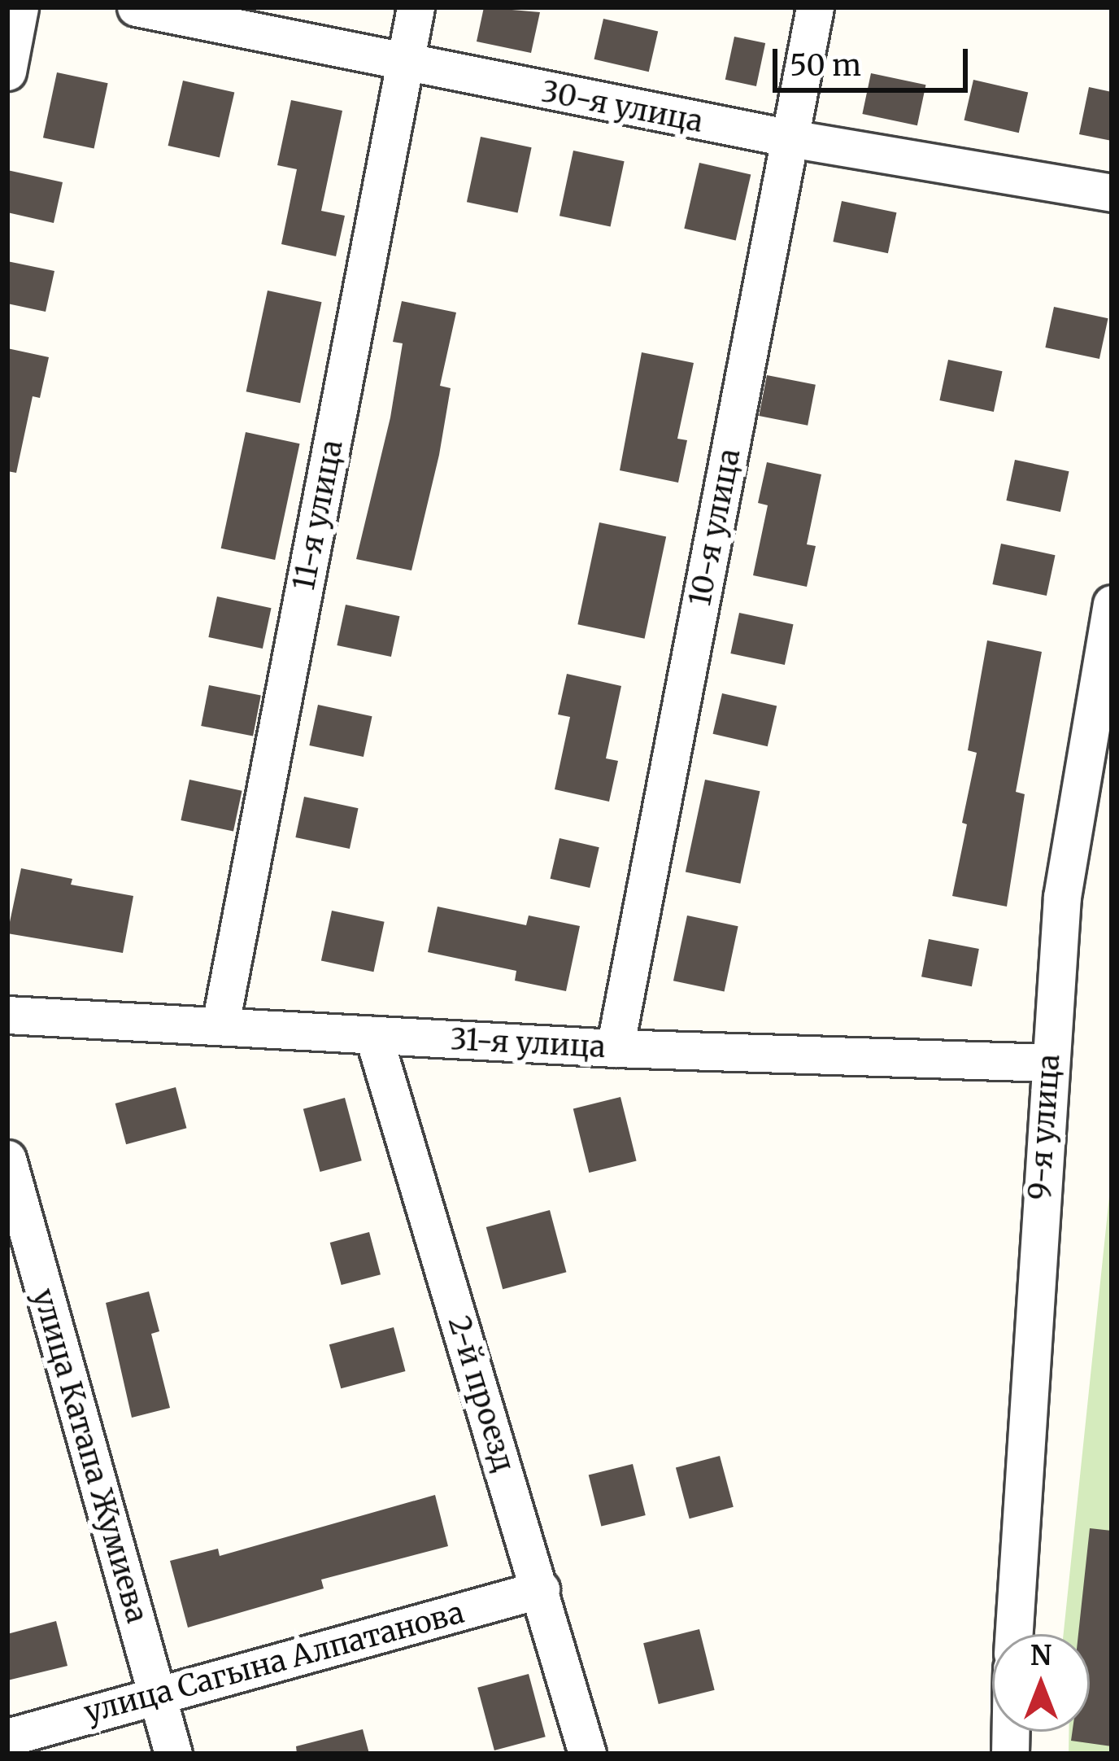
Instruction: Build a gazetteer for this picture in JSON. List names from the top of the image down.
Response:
{
  "streets": {
    "street": [
      "30-я улица",
      "11-я улица",
      "10-я улица",
      "31-я улица",
      "9-я улица",
      "2-й проезд",
      "улица Катапа Жумиева",
      "улица Сагына Алпатанова"
    ]
  },
  "crossings": [
    ["30-я улица", "11-я улица"],
    ["30-я улица", "10-я улица"],
    ["11-я улица", "31-я улица"],
    ["10-я улица", "31-я улица"],
    ["31-я улица", "9-я улица"],
    ["31-я улица", "2-й проезд"],
    ["2-й проезд", "улица Сагына Алпатанова"],
    ["улица Катапа Жумиева", "улица Сагына Алпатанова"]
  ],
  "scale_bar": "50 m",
  "north": "top"
}
